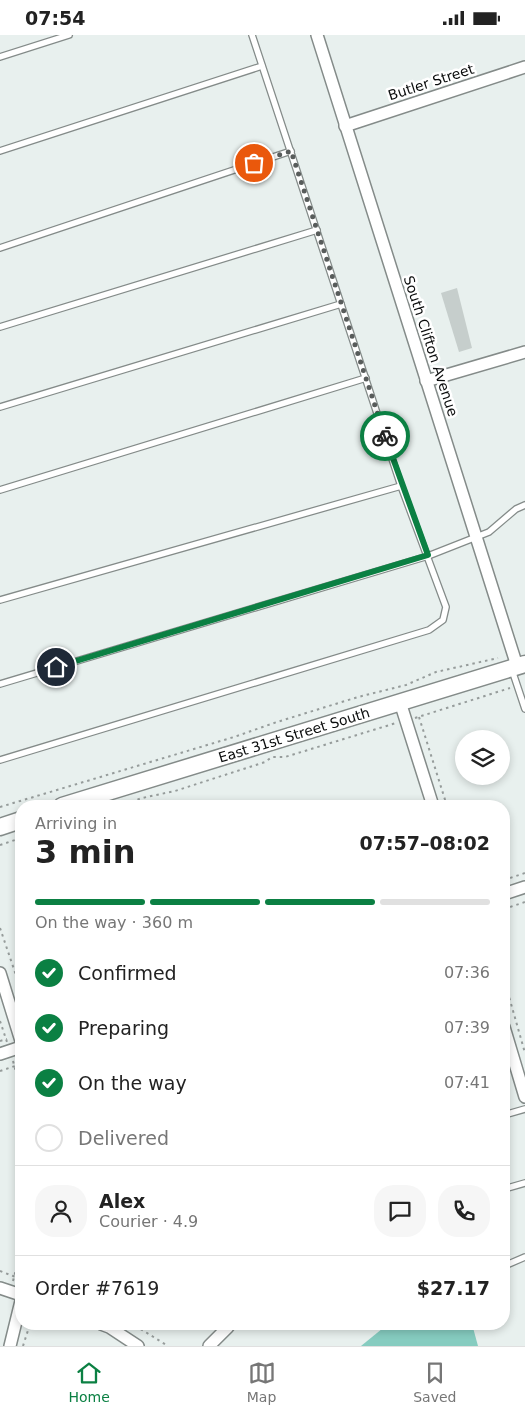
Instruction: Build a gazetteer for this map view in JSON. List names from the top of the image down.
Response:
{
  "streets": {
    "street": ["Butler Street", "South Clifton Avenue", "East 31st Street South"]
  },
  "crossings": [
    ["Butler Street", "South Clifton Avenue"],
    ["South Clifton Avenue", "East 31st Street South"]
  ],
  "page": {
    "status": "07:54",
    "heading": ["3 min", "Arriving in", "07:57–08:02"],
    "panel": [
      "Alex",
      "Courier · 4.9",
      "Order #7619",
      "$27.17"
    ],
    "bar": "On the way · 360 m",
    "list": [
      ["Confirmed", "07:36"],
      ["Preparing", "07:39"],
      ["On the way", "07:41"],
      "Delivered"
    ],
    "tabs": ["Home", "Map", "Saved"]
  }
}
